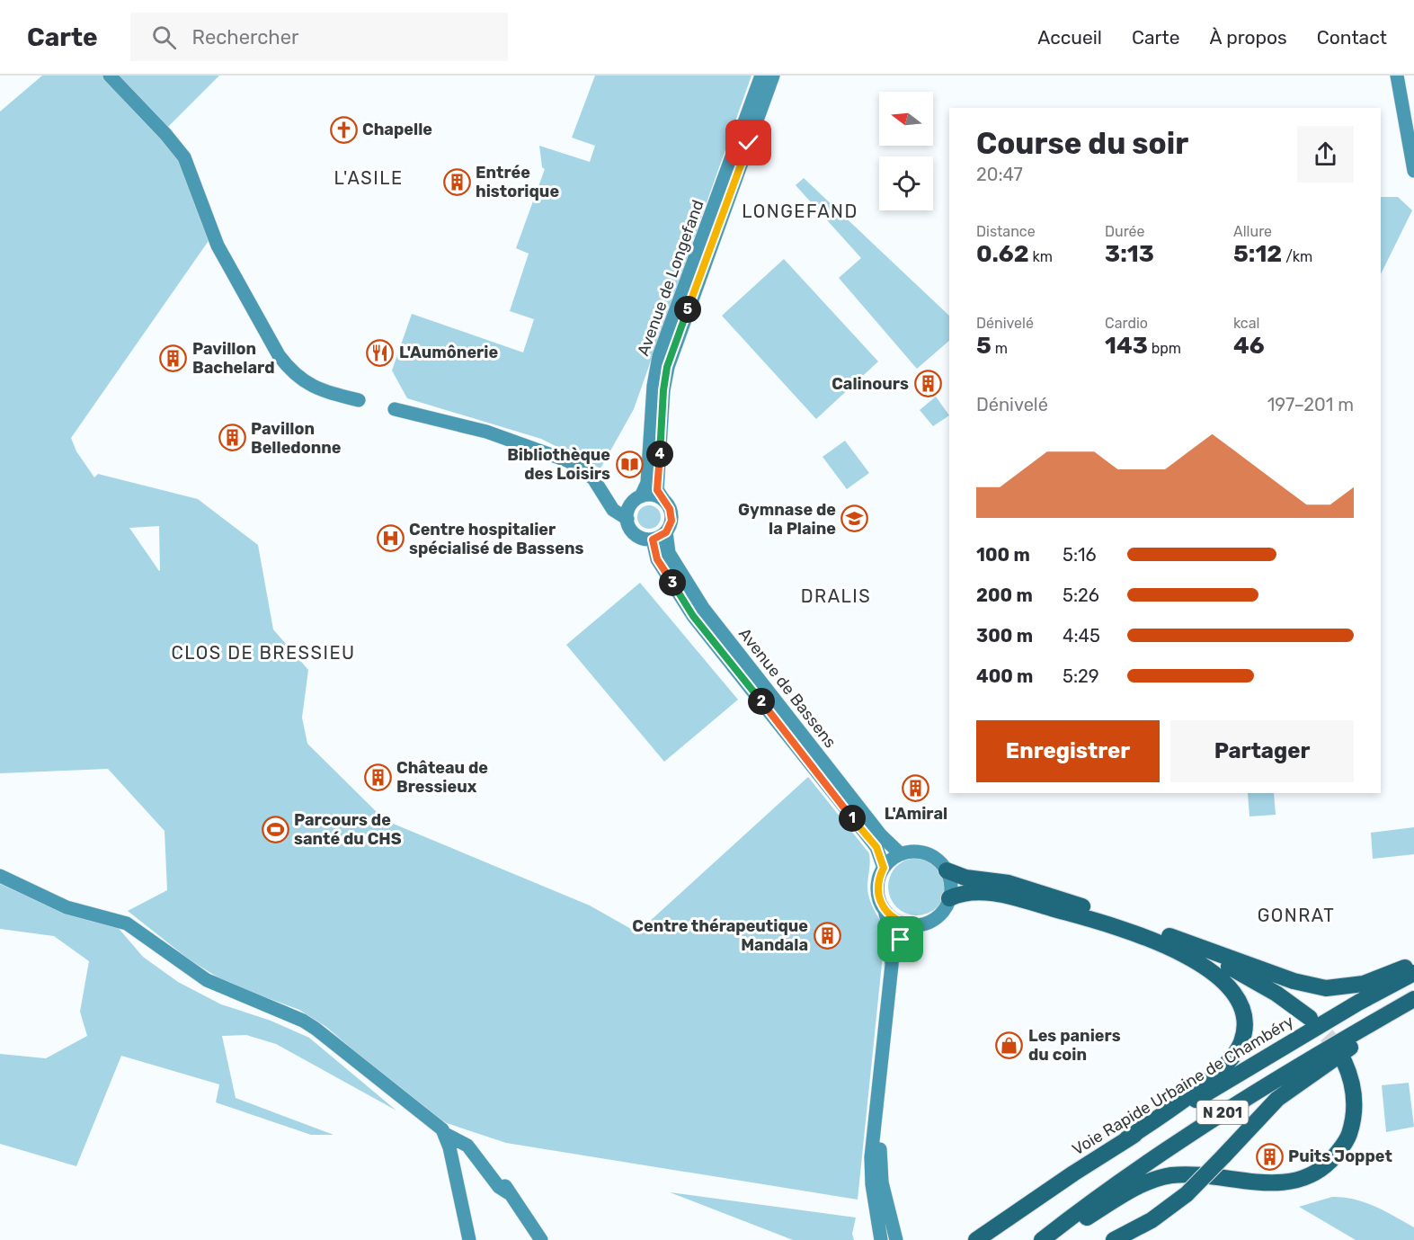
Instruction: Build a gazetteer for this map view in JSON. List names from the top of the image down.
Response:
{
  "streets": {
    "highway": ["Voie Rapide Urbaine de Chambéry", "N 201"],
    "main road": ["Avenue de Longefand", "Avenue de Bassens"]
  },
  "crossings": [
    ["Avenue de Longefand", "Avenue de Bassens"]
  ],
  "districts": [
    "L'ASILE",
    "LONGEFAND",
    "DRALIS",
    "CLOS DE BRESSIEU",
    "GONRAT"
  ],
  "places": {
    "church": ["Chapelle"],
    "building": [
      "Entrée historique",
      "Pavillon Bachelard",
      "Calinours",
      "Pavillon Belledonne",
      "Château de Bressieux",
      "L'Amiral",
      "Centre thérapeutique Mandala",
      "Puits Joppet"
    ],
    "restaurant": ["L'Aumônerie"],
    "library": ["Bibliothèque des Loisirs"],
    "school or university": ["Gymnase de la Plaine"],
    "hospital": ["Centre hospitalier spécialisé de Bassens"],
    "sports": ["Parcours de santé du CHS"],
    "shop": ["Les paniers du coin"]
  },
  "north": "left",
  "page": {
    "header": "Carte",
    "search": "Rechercher",
    "nav": [
      "Accueil",
      "Carte",
      "À propos",
      "Contact"
    ],
    "heading": ["Course du soir", "20:47"],
    "stats": [
      ["Distance", "0.62 km"],
      ["Durée", "3:13"],
      ["Allure", "5:12 /km"],
      ["Dénivelé", "5 m"],
      ["Cardio", "143 bpm"],
      ["kcal", "46"]
    ],
    "pins": [
      "5",
      "4",
      "3",
      "2",
      "1"
    ],
    "chart": ["Dénivelé", "197–201 m"],
    "list": [
      {
        "name": "100 m",
        "note": "5:16"
      },
      {
        "name": "200 m",
        "note": "5:26"
      },
      {
        "name": "300 m",
        "note": "4:45"
      },
      {
        "name": "400 m",
        "note": "5:29"
      }
    ],
    "buttons": ["Enregistrer", "Partager"]
  }
}
